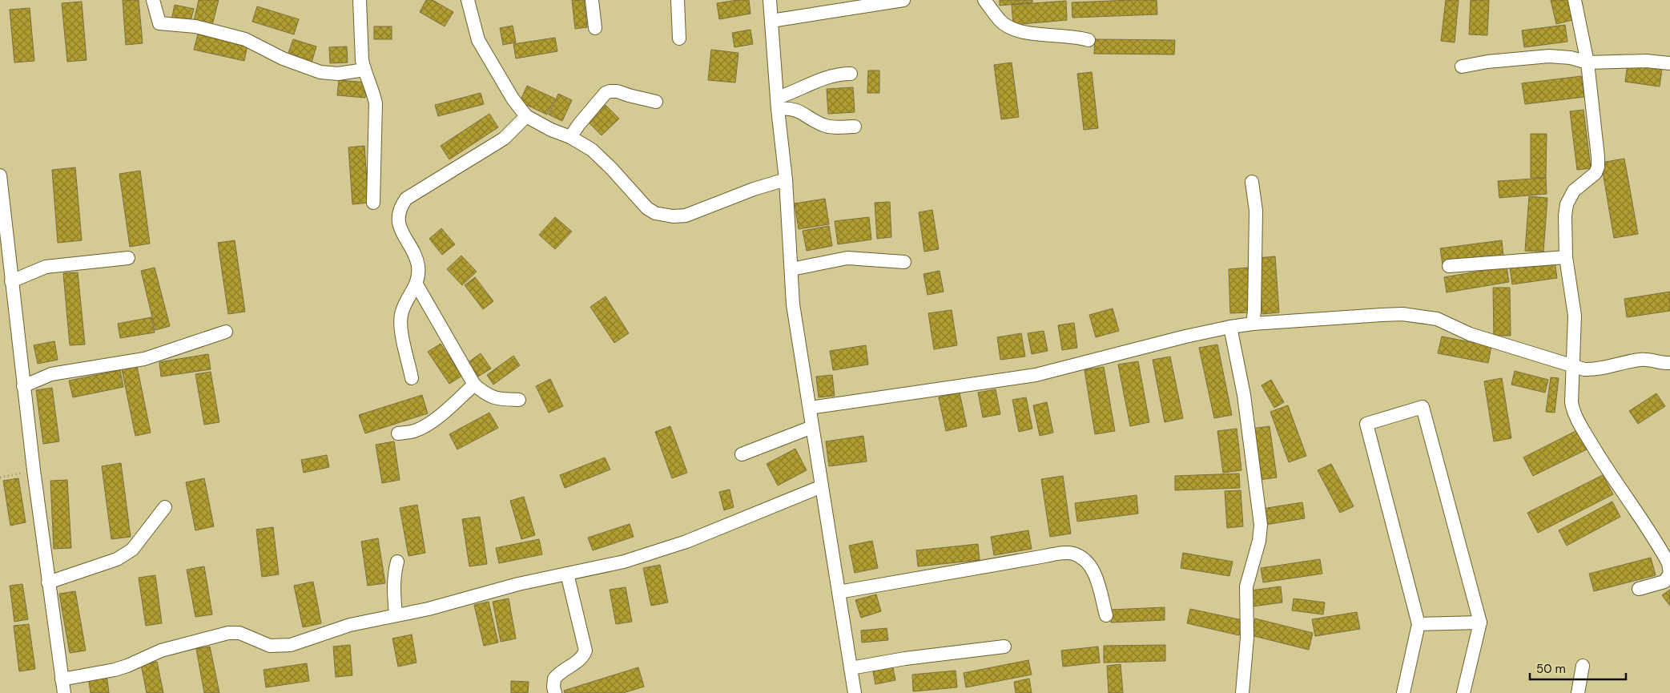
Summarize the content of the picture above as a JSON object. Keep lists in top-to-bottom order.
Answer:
{
  "scale_bar": "50 m"
}
